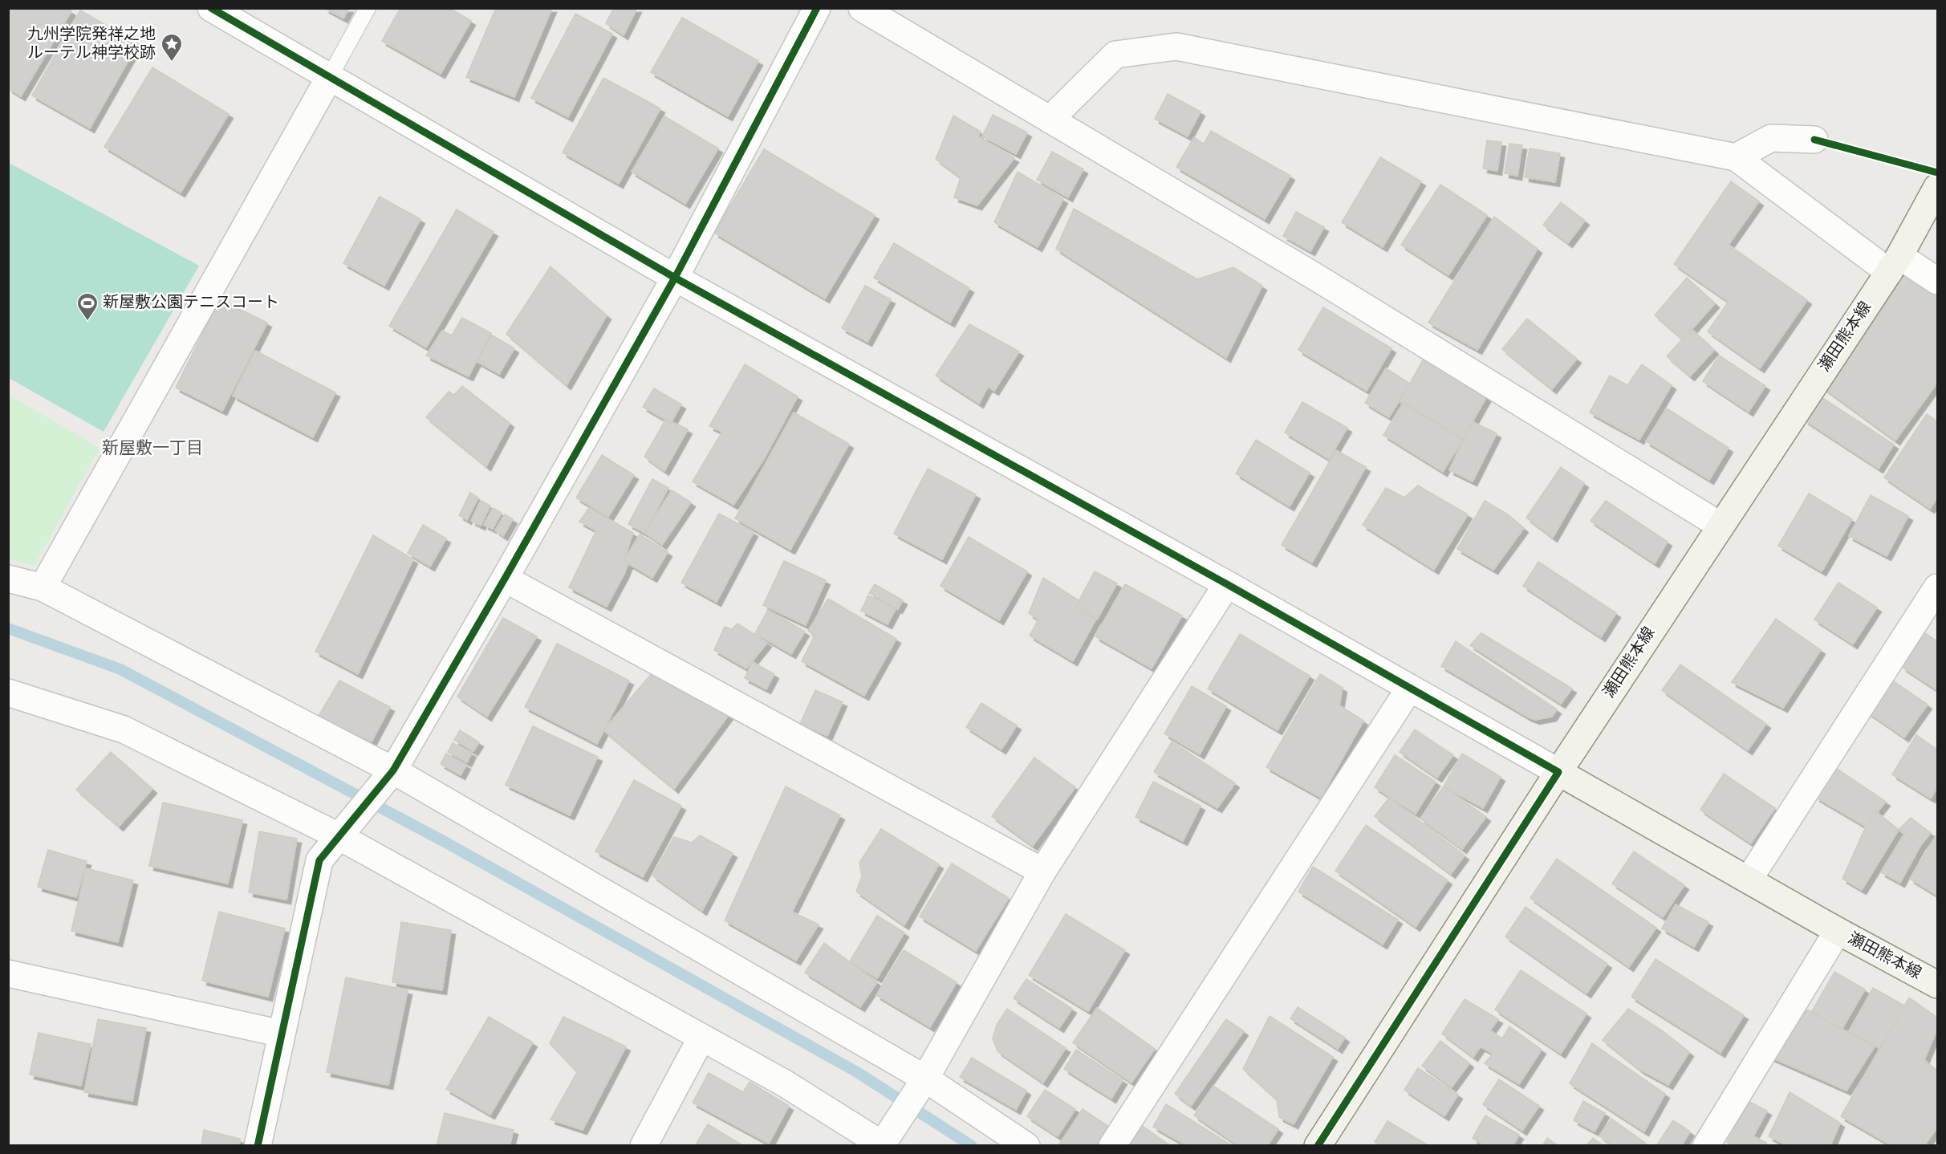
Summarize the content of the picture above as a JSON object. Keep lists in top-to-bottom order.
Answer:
{
  "streets": {
    "main road": ["瀬田熊本線"]
  },
  "districts": ["新屋敷一丁目"],
  "places": {
    "place": ["九州学院発祥之地 ルーテル神学校跡"],
    "sports": ["新屋敷公園テニスコート"]
  }
}
